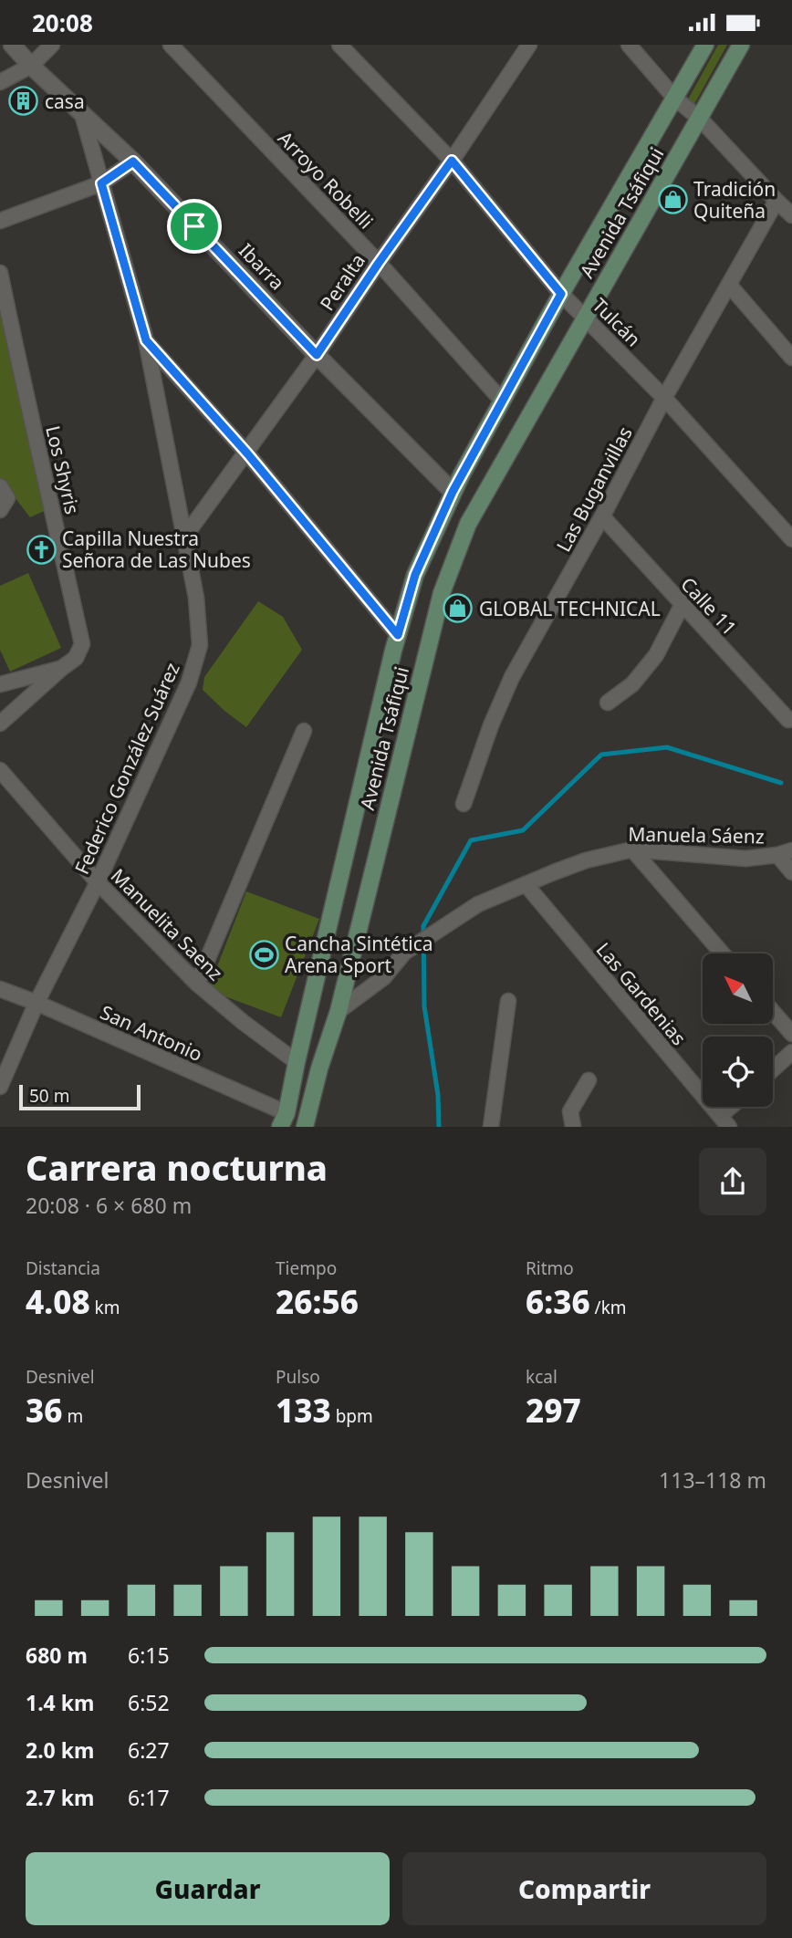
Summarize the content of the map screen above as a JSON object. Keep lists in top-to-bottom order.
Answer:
{
  "streets": {
    "main road": ["Avenida Tsáfiqui"],
    "street": [
      "Arroyo Robelli",
      "Ibarra",
      "Peralta",
      "Tulcán",
      "Los Shyris",
      "Las Buganvillas",
      "Calle 11",
      "Federico González Suárez",
      "Manuela Sáenz",
      "Manuelita Saenz",
      "Las Gardenias",
      "San Antonio"
    ]
  },
  "crossings": [
    ["Arroyo Robelli", "Avenida Tsáfiqui"],
    ["Arroyo Robelli", "Peralta"],
    ["Avenida Tsáfiqui", "Ibarra"],
    ["Avenida Tsáfiqui", "Tulcán"],
    ["Avenida Tsáfiqui", "Manuela Sáenz"],
    ["Avenida Tsáfiqui", "Manuelita Saenz"],
    ["Avenida Tsáfiqui", "San Antonio"],
    ["Ibarra", "Peralta"],
    ["Ibarra", "Federico González Suárez"],
    ["Peralta", "Tulcán"],
    ["Peralta", "Federico González Suárez"],
    ["Tulcán", "Las Buganvillas"],
    ["Las Buganvillas", "Calle 11"],
    ["Federico González Suárez", "Manuelita Saenz"],
    ["Federico González Suárez", "San Antonio"],
    ["Manuela Sáenz", "Las Gardenias"]
  ],
  "places": {
    "building": ["casa"],
    "shop": ["Tradición Quiteña", "GLOBAL TECHNICAL"],
    "church": ["Capilla Nuestra Señora de Las Nubes"],
    "sports": ["Cancha Sintética Arena Sport"]
  },
  "scale_bar": "50 m",
  "north": "top left",
  "page": {
    "status": "20:08",
    "scale": "50 m",
    "heading": ["Carrera nocturna", "20:08 · 6 × 680 m"],
    "stats": [
      ["Distancia", "4.08 km"],
      ["Tiempo", "26:56"],
      ["Ritmo", "6:36 /km"],
      ["Desnivel", "36 m"],
      ["Pulso", "133 bpm"],
      ["kcal", "297"]
    ],
    "chart": ["Desnivel", "113–118 m"],
    "list": [
      {
        "name": "680 m",
        "note": "6:15"
      },
      {
        "name": "1.4 km",
        "note": "6:52"
      },
      {
        "name": "2.0 km",
        "note": "6:27"
      },
      {
        "name": "2.7 km",
        "note": "6:17"
      }
    ],
    "buttons": ["Guardar", "Compartir"]
  }
}
